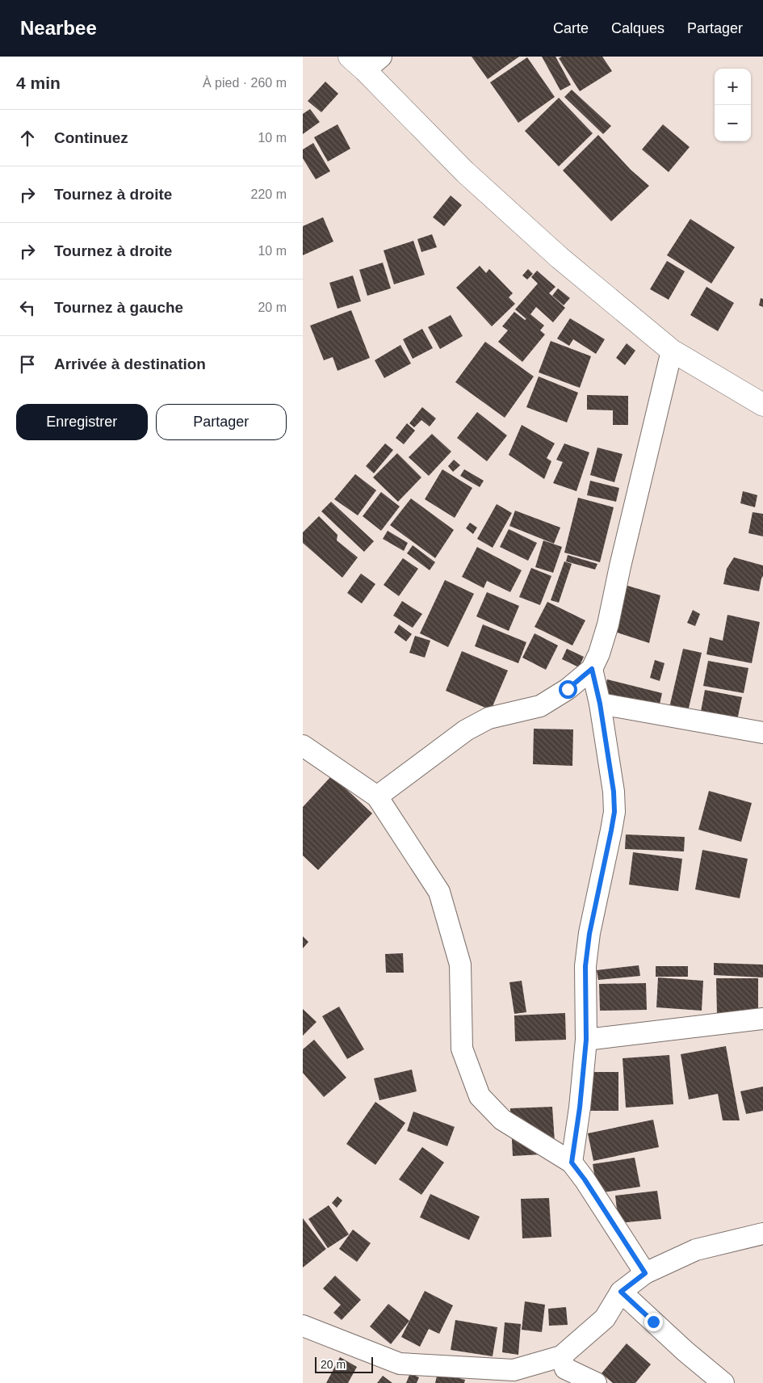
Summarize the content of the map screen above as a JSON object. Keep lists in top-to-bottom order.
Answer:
{
  "scale_bar": "20 m",
  "page": {
    "header": "Nearbee",
    "nav": ["Carte", "Calques", "Partager"],
    "heading": ["4 min", "À pied · 260 m"],
    "map_buttons": ["+", "−"],
    "list": [
      ["Continuez", "10 m"],
      ["Tournez à droite", "220 m"],
      ["Tournez à droite", "10 m"],
      ["Tournez à gauche", "20 m"],
      "Arrivée à destination"
    ],
    "buttons": ["Enregistrer", "Partager"],
    "scale": "20 m"
  }
}
